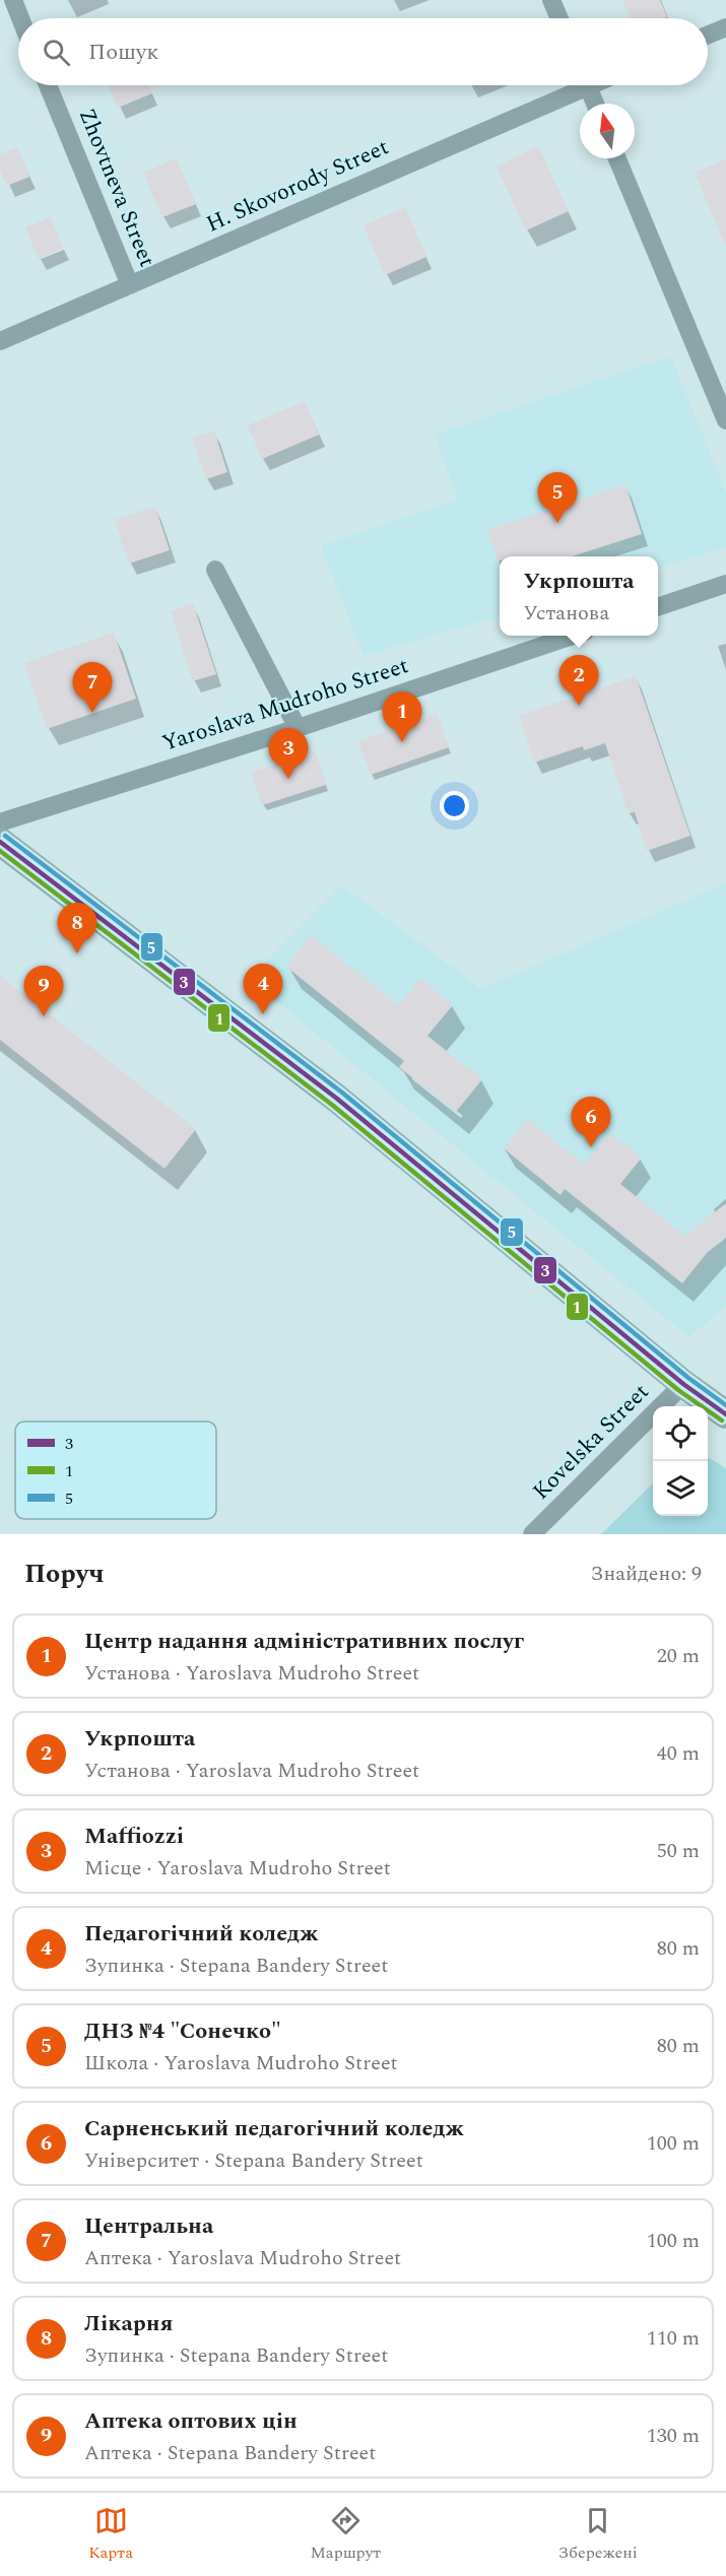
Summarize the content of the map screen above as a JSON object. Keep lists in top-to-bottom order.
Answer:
{
  "streets": {
    "street": [
      "H. Skovorody Street",
      "Zhovtneva Street",
      "Yaroslava Mudroho Street",
      "Kovelska Street"
    ]
  },
  "crossings": [
    ["H. Skovorody Street", "Zhovtneva Street"]
  ],
  "lines": ["transit line 5", "transit line 3", "transit line 1"],
  "legend": ["3", "1", "5"],
  "north": "top",
  "page": {
    "search": "Пошук",
    "pins": [
      "5",
      "2",
      "7",
      "1",
      "3",
      "8",
      "4",
      "9",
      "6"
    ],
    "popup": ["Укрпошта", "Установа"],
    "heading": ["Поруч", "Знайдено: 9"],
    "list": [
      {
        "mark": "1",
        "name": "Центр надання адміністративних послуг",
        "note": "Установа · Yaroslava Mudroho Street",
        "value": "20 m"
      },
      {
        "mark": "2",
        "name": "Укрпошта",
        "note": "Установа · Yaroslava Mudroho Street",
        "value": "40 m"
      },
      {
        "mark": "3",
        "name": "Maffiozzi",
        "note": "Місце · Yaroslava Mudroho Street",
        "value": "50 m"
      },
      {
        "mark": "4",
        "name": "Педагогічний коледж",
        "note": "Зупинка · Stepana Bandery Street",
        "value": "80 m"
      },
      {
        "mark": "5",
        "name": "ДНЗ №4 \"Сонечко\"",
        "note": "Школа · Yaroslava Mudroho Street",
        "value": "80 m"
      },
      {
        "mark": "6",
        "name": "Сарненський педагогічний коледж",
        "note": "Університет · Stepana Bandery Street",
        "value": "100 m"
      },
      {
        "mark": "7",
        "name": "Центральна",
        "note": "Аптека · Yaroslava Mudroho Street",
        "value": "100 m"
      },
      {
        "mark": "8",
        "name": "Лікарня",
        "note": "Зупинка · Stepana Bandery Street",
        "value": "110 m"
      },
      {
        "mark": "9",
        "name": "Аптека оптових цін",
        "note": "Аптека · Stepana Bandery Street",
        "value": "130 m"
      }
    ],
    "nav": ["Карта", "Маршрут", "Збережені"]
  }
}
